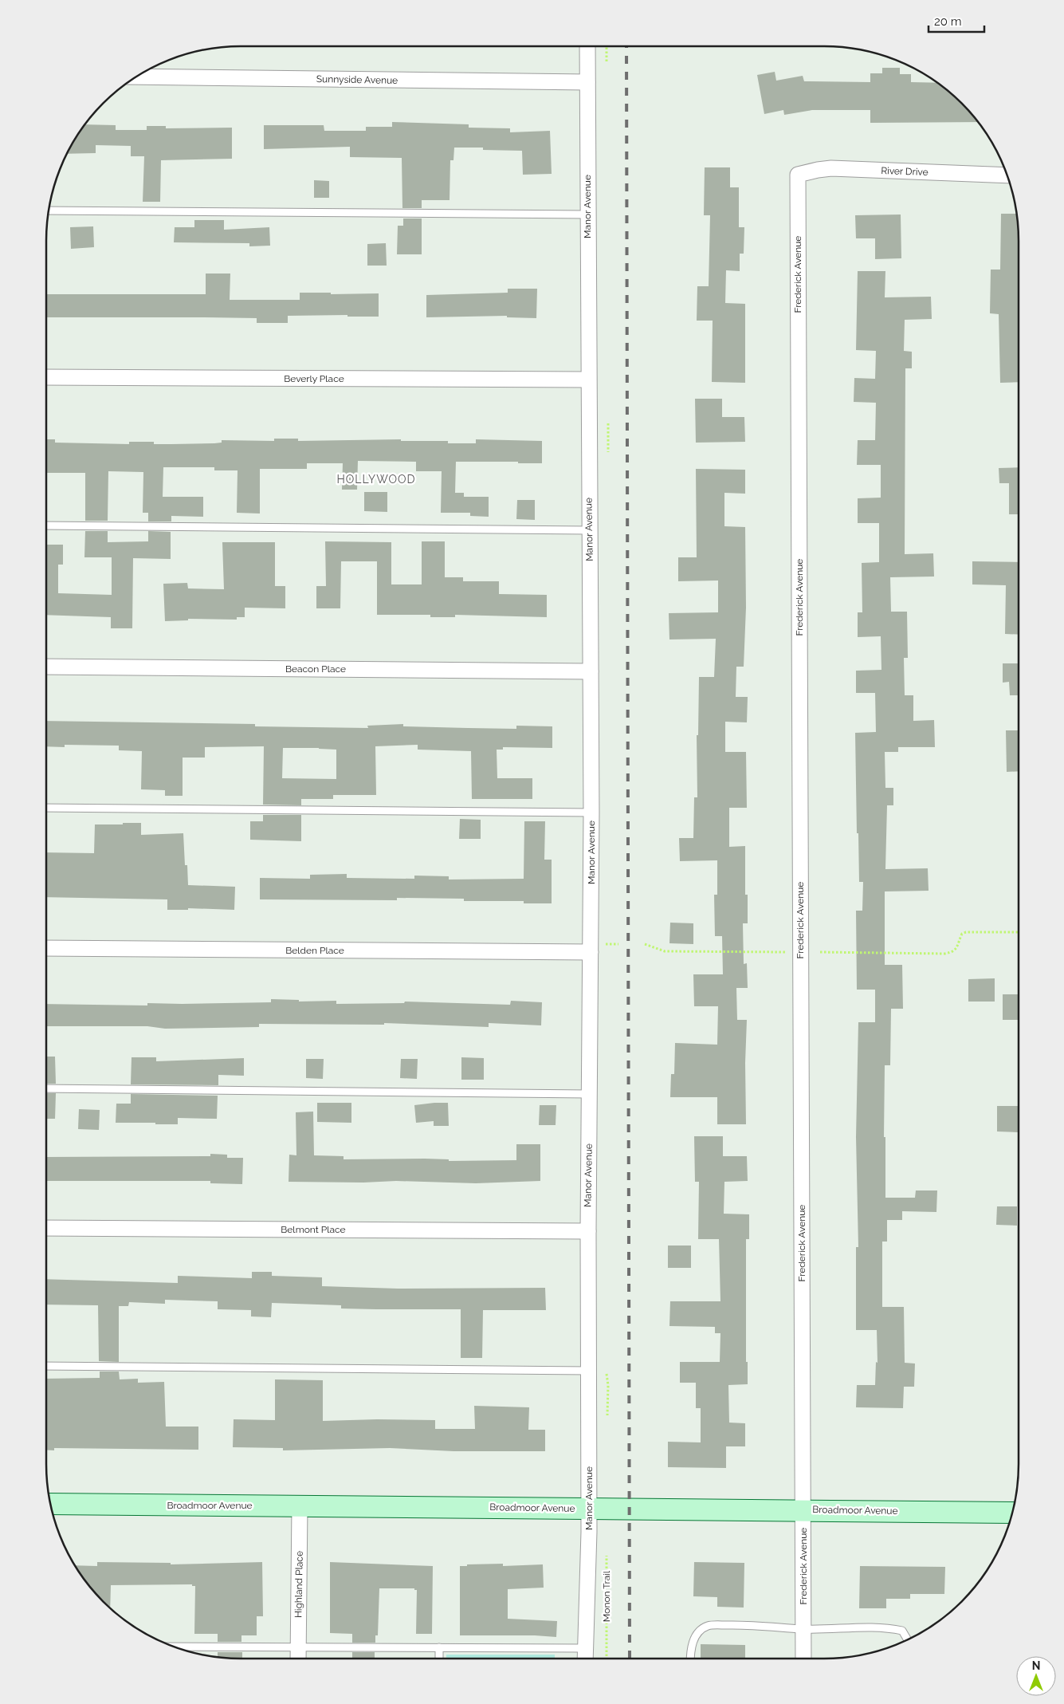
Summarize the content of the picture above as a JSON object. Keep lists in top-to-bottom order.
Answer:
{
  "streets": {
    "street": [
      "Sunnyside Avenue",
      "River Drive",
      "Manor Avenue",
      "Frederick Avenue",
      "Beverly Place",
      "Beacon Place",
      "Belden Place",
      "Belmont Place",
      "Broadmoor Avenue",
      "Highland Place"
    ],
    "path": ["Monon Trail"]
  },
  "crossings": [
    ["Sunnyside Avenue", "Manor Avenue"],
    ["River Drive", "Frederick Avenue"],
    ["Manor Avenue", "Beverly Place"],
    ["Manor Avenue", "Beacon Place"],
    ["Manor Avenue", "Belden Place"],
    ["Manor Avenue", "Belmont Place"],
    ["Manor Avenue", "Broadmoor Avenue"],
    ["Frederick Avenue", "Broadmoor Avenue"],
    ["Broadmoor Avenue", "Highland Place"]
  ],
  "districts": ["HOLLYWOOD"],
  "scale_bar": "20 m",
  "north": "top"
}
